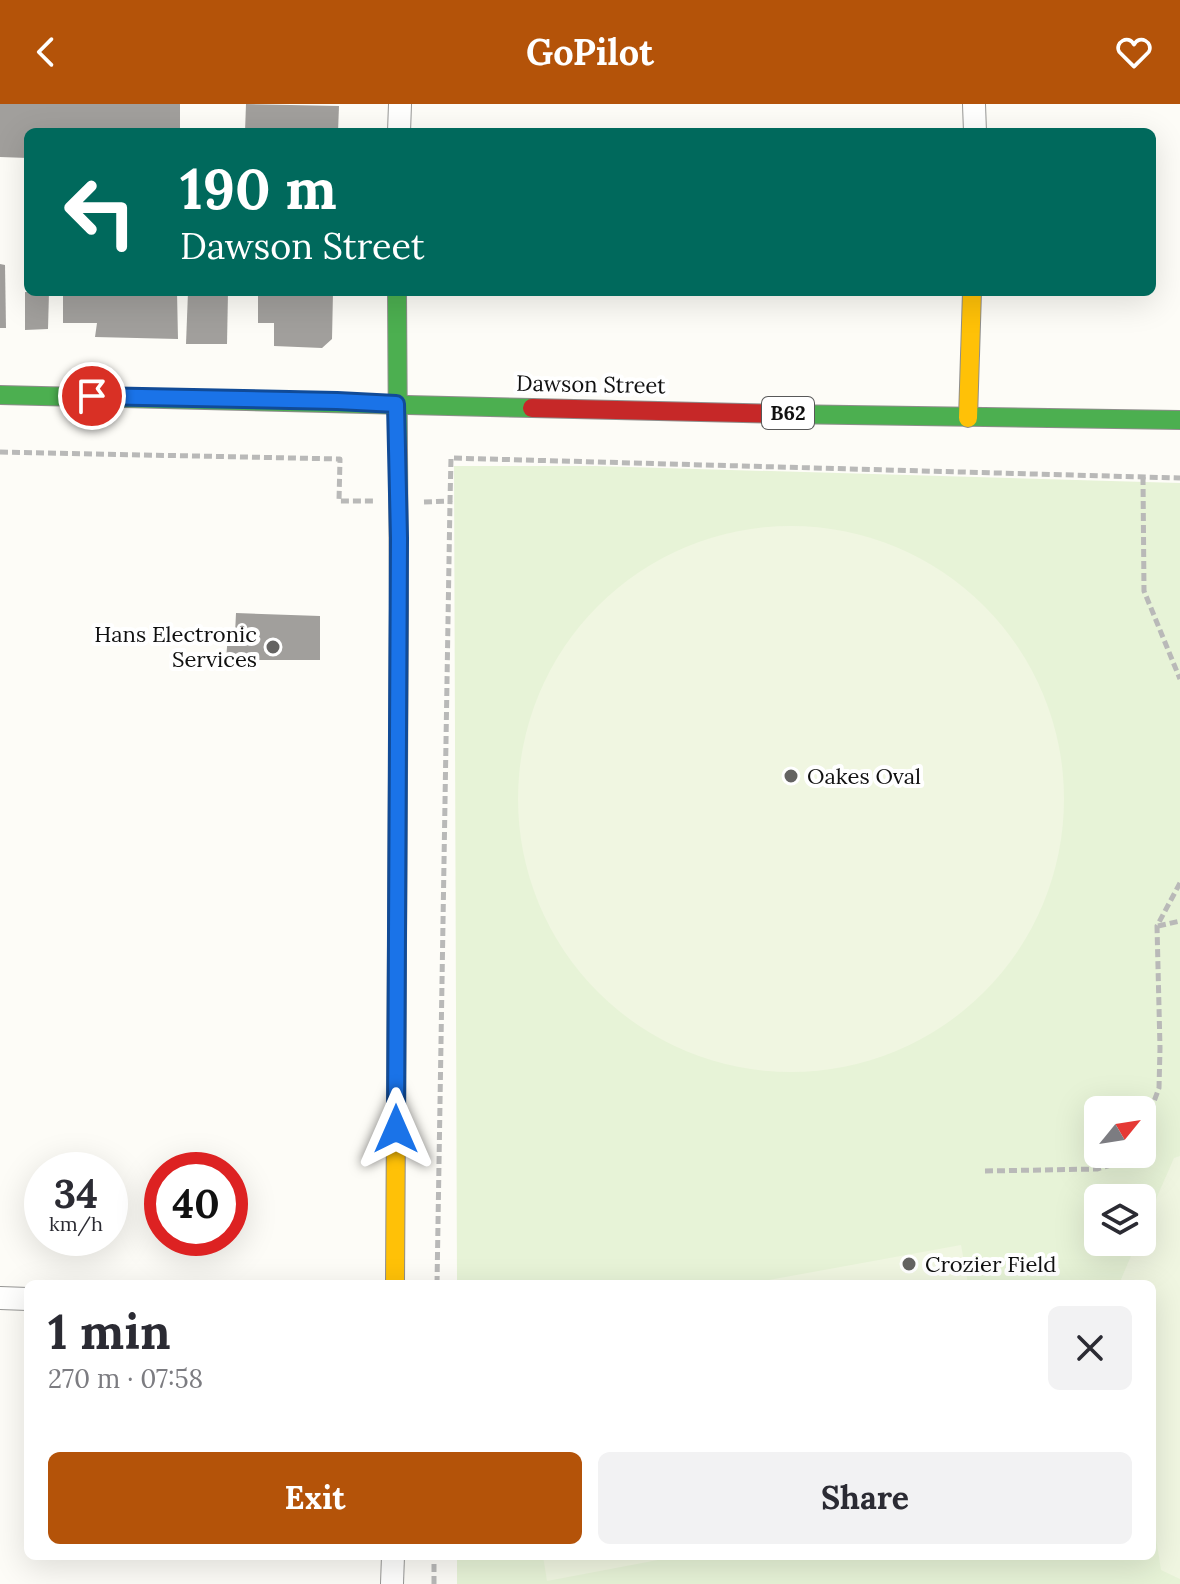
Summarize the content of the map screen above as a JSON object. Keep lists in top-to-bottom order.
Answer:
{
  "streets": {
    "main road": ["Dawson Street", "B62"]
  },
  "places": ["Hans Electronic Services", "Oakes Oval", "Crozier Field"],
  "north": "top right",
  "page": {
    "header": "GoPilot",
    "turn": ["190 m", "Dawson Street"],
    "speed": "34 km/h",
    "limit": "40",
    "heading": ["1 min", "270 m · 07:58"],
    "buttons": ["Exit", "Share"]
  }
}
